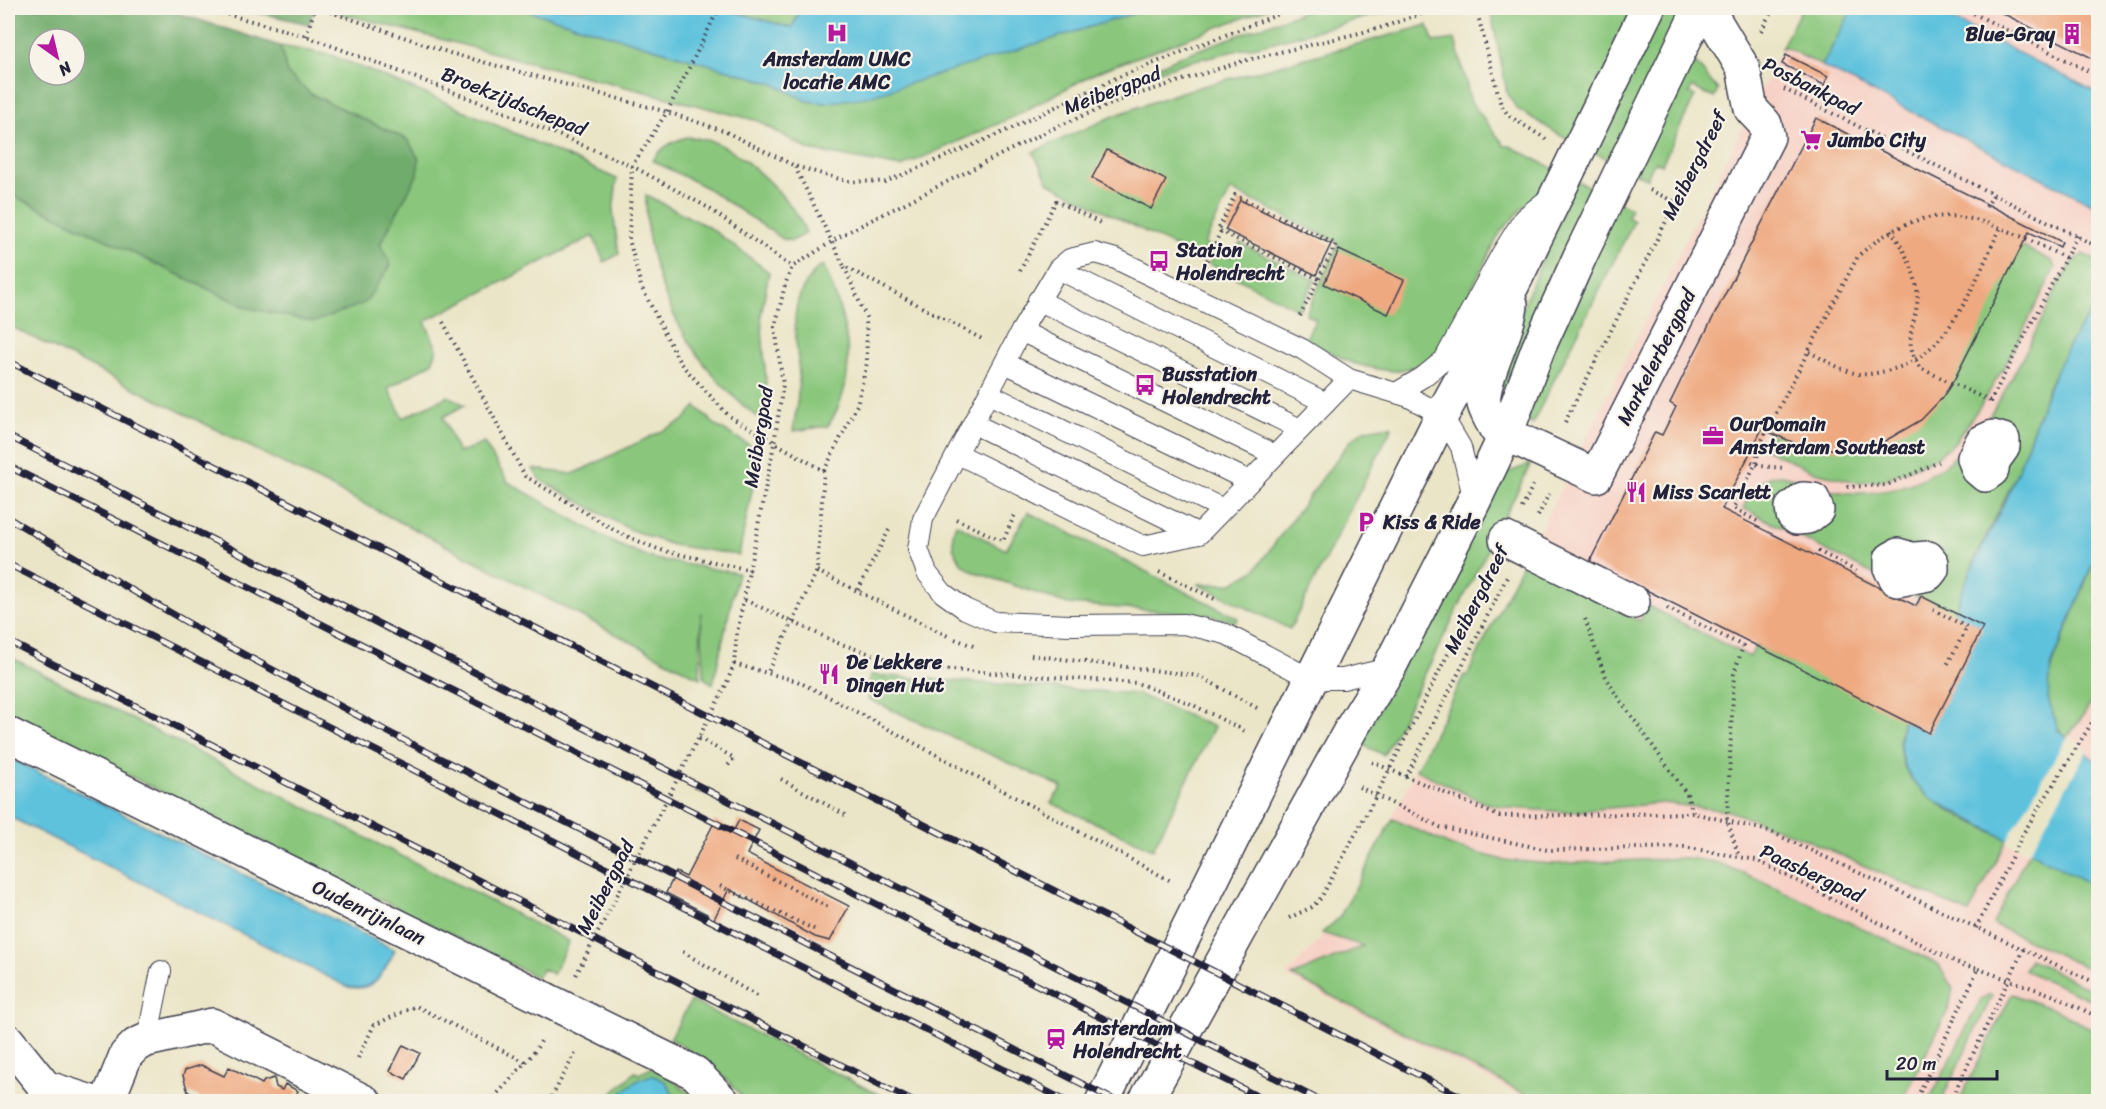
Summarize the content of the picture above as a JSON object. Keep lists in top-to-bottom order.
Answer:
{
  "streets": {
    "main road": ["Markelerbergpad", "Oudenrijnlaan"],
    "path": [
      "Posbankpad",
      "Meibergpad",
      "Broekzijdschepad",
      "Meibergdreef",
      "Paasbergpad"
    ]
  },
  "crossings": [
    ["Posbankpad", "Meibergdreef"],
    ["Posbankpad", "Markelerbergpad"],
    ["Meibergpad", "Broekzijdschepad"],
    ["Meibergdreef", "Markelerbergpad"],
    ["Meibergdreef", "Paasbergpad"]
  ],
  "places": {
    "hospital": ["Amsterdam UMC locatie AMC"],
    "building": ["Blue-Gray"],
    "supermarket": ["Jumbo City"],
    "bus stop": ["Station Holendrecht", "Busstation Holendrecht"],
    "office": ["OurDomain Amsterdam Southeast"],
    "restaurant": ["Miss Scarlett", "De Lekkere Dingen Hut"],
    "parking": ["Kiss & Ride"],
    "station": ["Amsterdam Holendrecht"]
  },
  "scale_bar": "20 m",
  "north": "bottom right"
}
